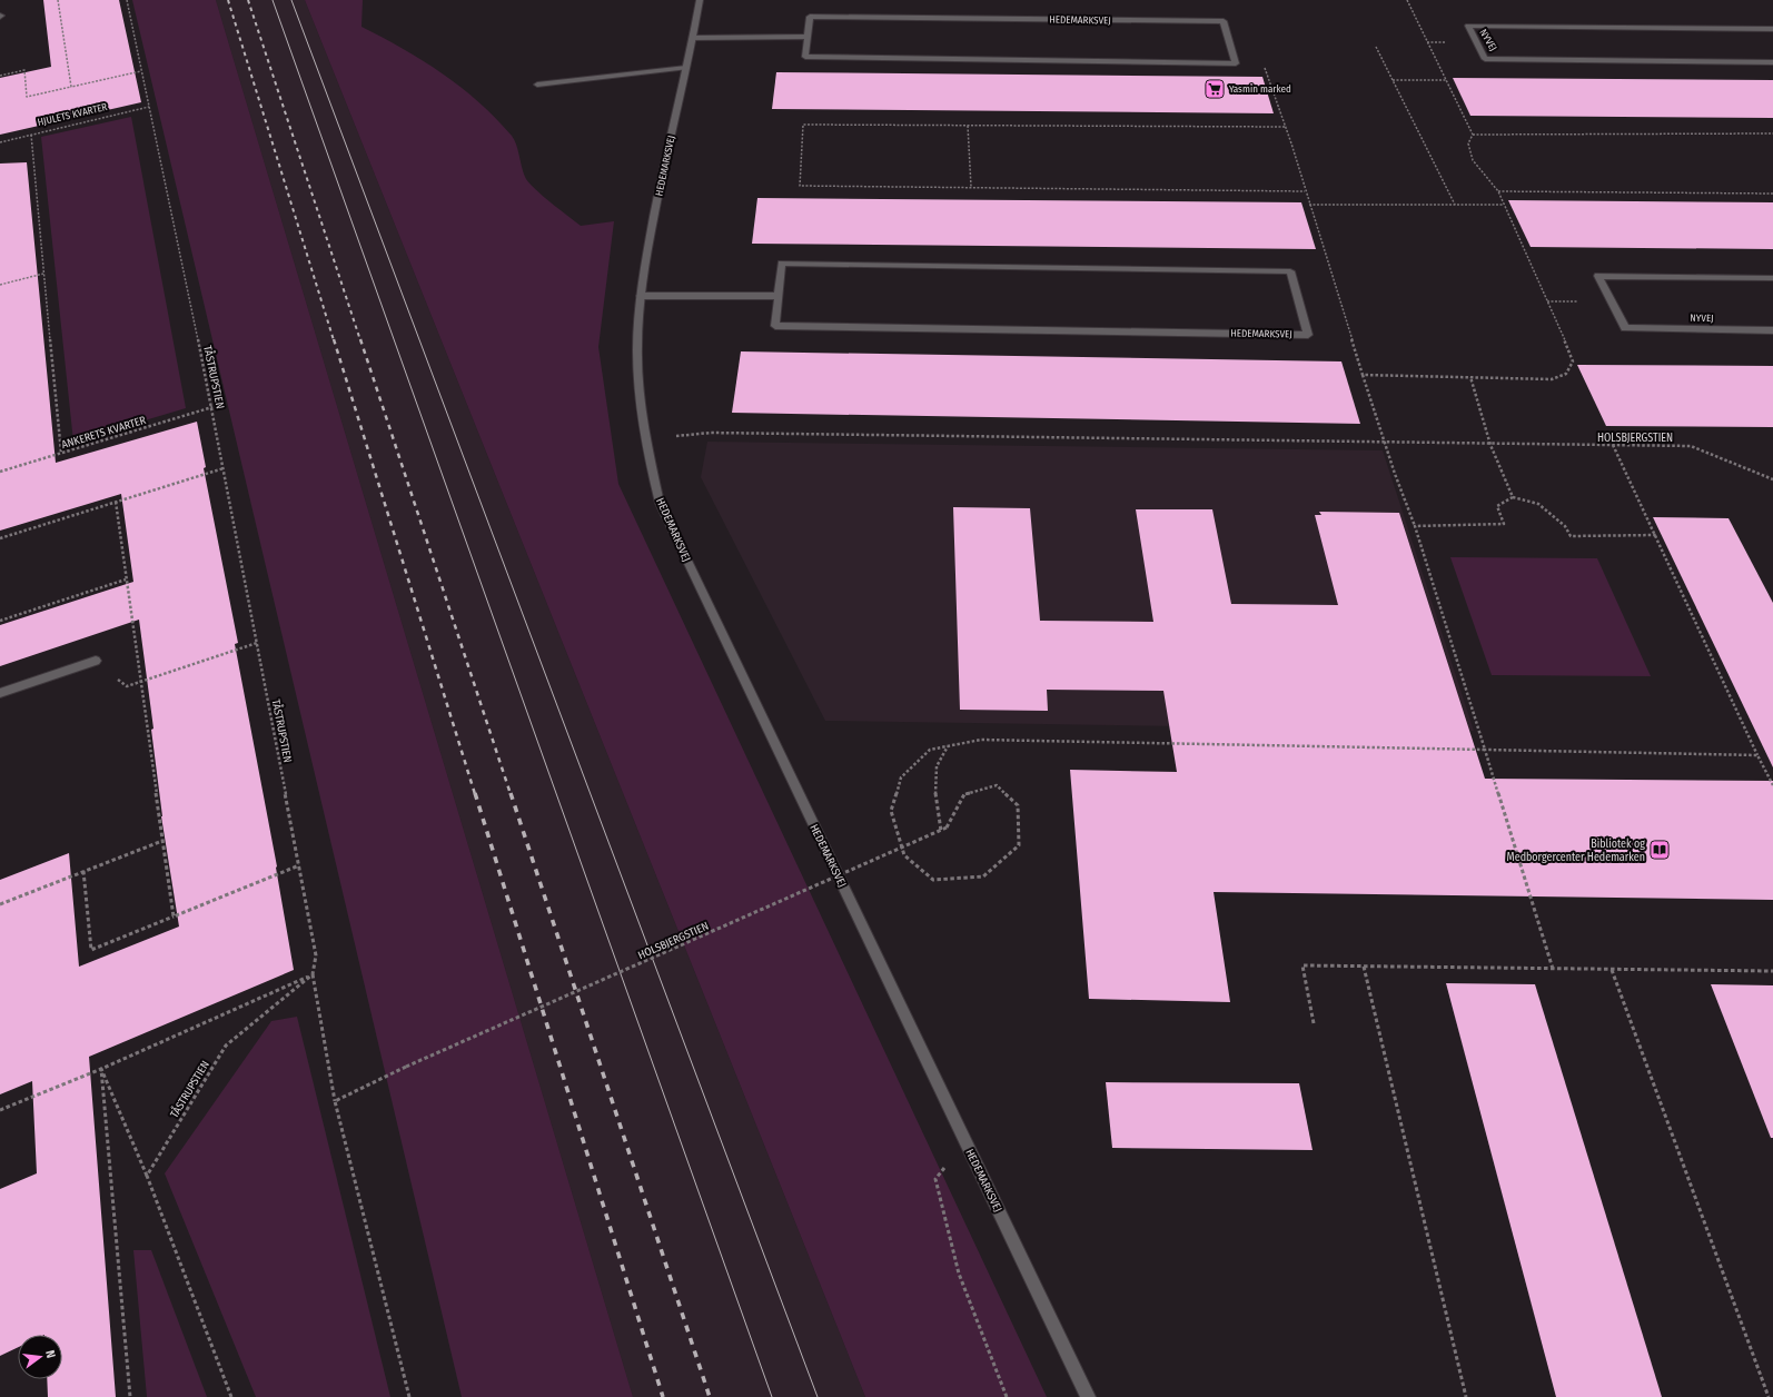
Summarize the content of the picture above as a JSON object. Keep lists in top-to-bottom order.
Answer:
{
  "streets": {
    "street": ["HEDEMARKSVEJ", "NYVEJ"],
    "path": [
      "HJULETS KVARTER",
      "TÅSTRUPSTIEN",
      "ANKERETS KVARTER",
      "HOLSBJERGSTIEN"
    ]
  },
  "crossings": [
    ["HEDEMARKSVEJ", "HOLSBJERGSTIEN"],
    ["HJULETS KVARTER", "TÅSTRUPSTIEN"],
    ["TÅSTRUPSTIEN", "ANKERETS KVARTER"]
  ],
  "places": {
    "supermarket": ["Yasmin marked"],
    "library": ["Bibliotek og Medborgercenter Hedemarken"]
  },
  "north": "right"
}
